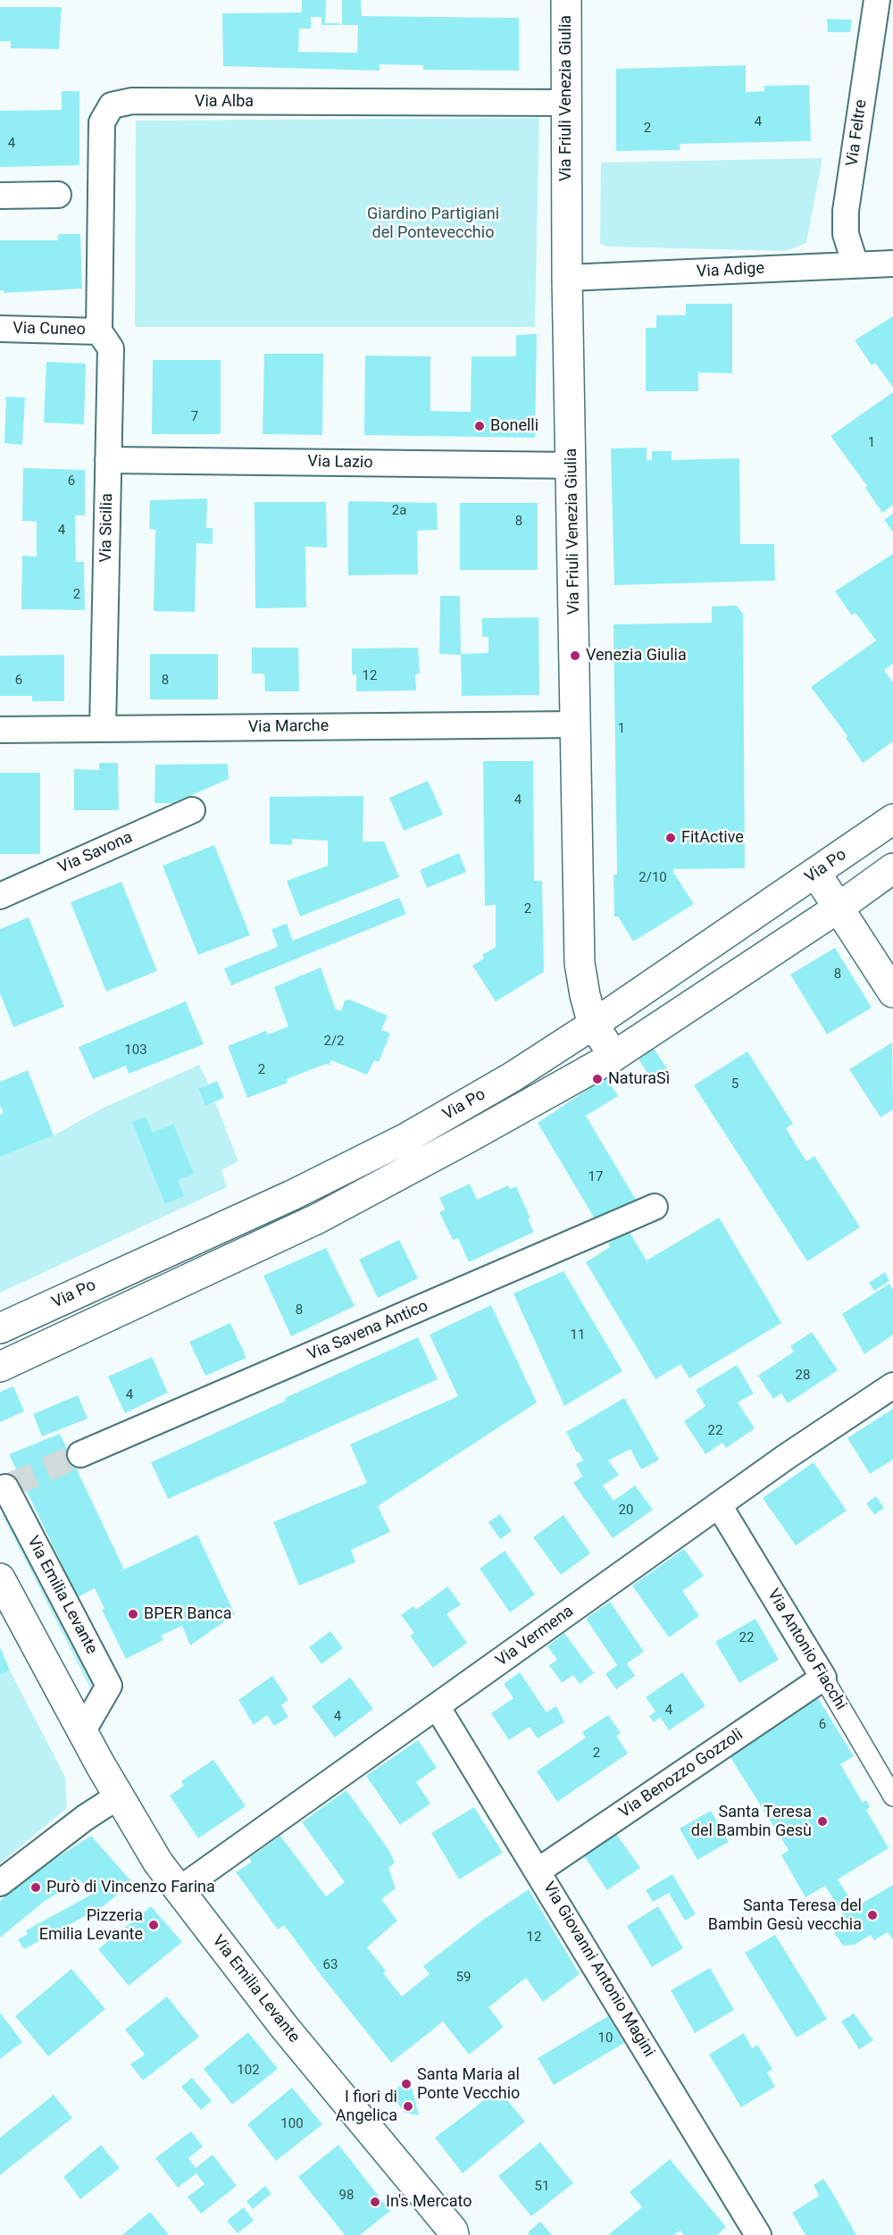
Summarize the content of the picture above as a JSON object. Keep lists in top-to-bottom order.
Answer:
{
  "streets": {
    "main road": ["Via Friuli Venezia Giulia", "Via Po", "Via Emilia Levante"],
    "street": [
      "Via Alba",
      "Via Feltre",
      "Via Adige",
      "Via Cuneo",
      "Via Lazio",
      "Via Sicilia",
      "Via Marche",
      "Via Savona",
      "Via Savena Antico",
      "Via Vermena",
      "Via Antonio Fiacchi",
      "Via Benozzo Gozzoli",
      "Via Giovanni Antonio Magini"
    ]
  },
  "crossings": [
    ["Via Friuli Venezia Giulia", "Via Alba"],
    ["Via Friuli Venezia Giulia", "Via Adige"],
    ["Via Friuli Venezia Giulia", "Via Lazio"],
    ["Via Friuli Venezia Giulia", "Via Marche"],
    ["Via Friuli Venezia Giulia", "Via Po"],
    ["Via Alba", "Via Cuneo"],
    ["Via Alba", "Via Sicilia"],
    ["Via Feltre", "Via Adige"],
    ["Via Cuneo", "Via Sicilia"],
    ["Via Lazio", "Via Sicilia"],
    ["Via Sicilia", "Via Marche"],
    ["Via Emilia Levante", "Via Vermena"],
    ["Via Vermena", "Via Antonio Fiacchi"],
    ["Via Vermena", "Via Giovanni Antonio Magini"],
    ["Via Antonio Fiacchi", "Via Benozzo Gozzoli"],
    ["Via Benozzo Gozzoli", "Via Giovanni Antonio Magini"]
  ],
  "parks": ["Giardino Partigiani del Pontevecchio"],
  "places": [
    "Bonelli",
    "Venezia Giulia",
    "FitActive",
    "NaturaSì",
    "BPER Banca",
    "Santa Teresa del Bambin Gesù",
    "Purò di Vincenzo Farina",
    "Santa Teresa del Bambin Gesù vecchia",
    "Pizzeria Emilia Levante",
    "Santa Maria al Ponte Vecchio",
    "I fiori di Angelica",
    "In's Mercato"
  ],
  "house_numbers": [
    "4",
    "2",
    "4",
    "7",
    "1",
    "6",
    "2a",
    "8",
    "4",
    "2",
    "12",
    "6",
    "8",
    "1",
    "4",
    "2/10",
    "2",
    "8",
    "2/2",
    "103",
    "2",
    "5",
    "17",
    "8",
    "11",
    "28",
    "4",
    "22",
    "20",
    "22",
    "4",
    "4",
    "6",
    "2",
    "12",
    "63",
    "59",
    "10",
    "102",
    "100",
    "51",
    "98"
  ]
}
